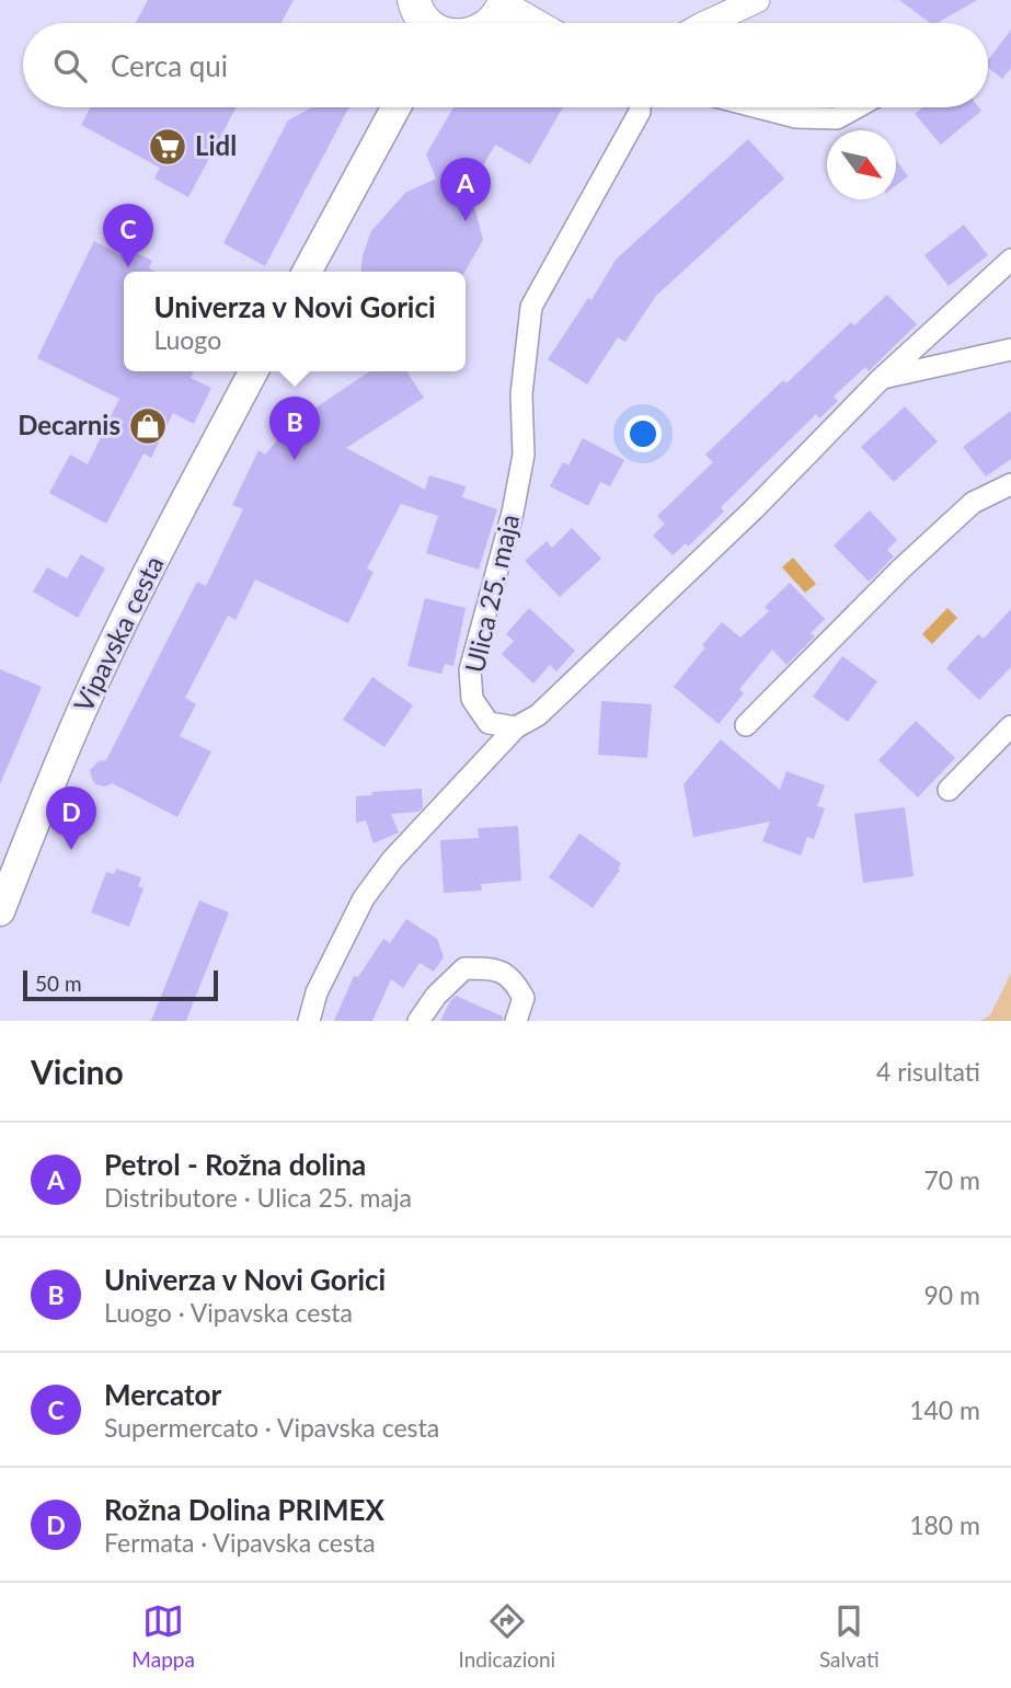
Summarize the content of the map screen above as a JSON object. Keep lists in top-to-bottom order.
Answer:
{
  "streets": {
    "main road": ["Vipavska cesta"],
    "street": ["Ulica 25. maja"]
  },
  "places": {
    "supermarket": ["Lidl"],
    "shop": ["Decarnis"]
  },
  "scale_bar": "50 m",
  "north": "bottom right",
  "page": {
    "search": "Cerca qui",
    "pins": [
      "A",
      "C",
      "B",
      "D"
    ],
    "popup": ["Univerza v Novi Gorici", "Luogo"],
    "scale": "50 m",
    "heading": ["Vicino", "4 risultati"],
    "list": [
      {
        "mark": "A",
        "name": "Petrol - Rožna dolina",
        "note": "Distributore · Ulica 25. maja",
        "value": "70 m"
      },
      {
        "mark": "B",
        "name": "Univerza v Novi Gorici",
        "note": "Luogo · Vipavska cesta",
        "value": "90 m"
      },
      {
        "mark": "C",
        "name": "Mercator",
        "note": "Supermercato · Vipavska cesta",
        "value": "140 m"
      },
      {
        "mark": "D",
        "name": "Rožna Dolina PRIMEX",
        "note": "Fermata · Vipavska cesta",
        "value": "180 m"
      }
    ],
    "nav": ["Mappa", "Indicazioni", "Salvati"]
  }
}
